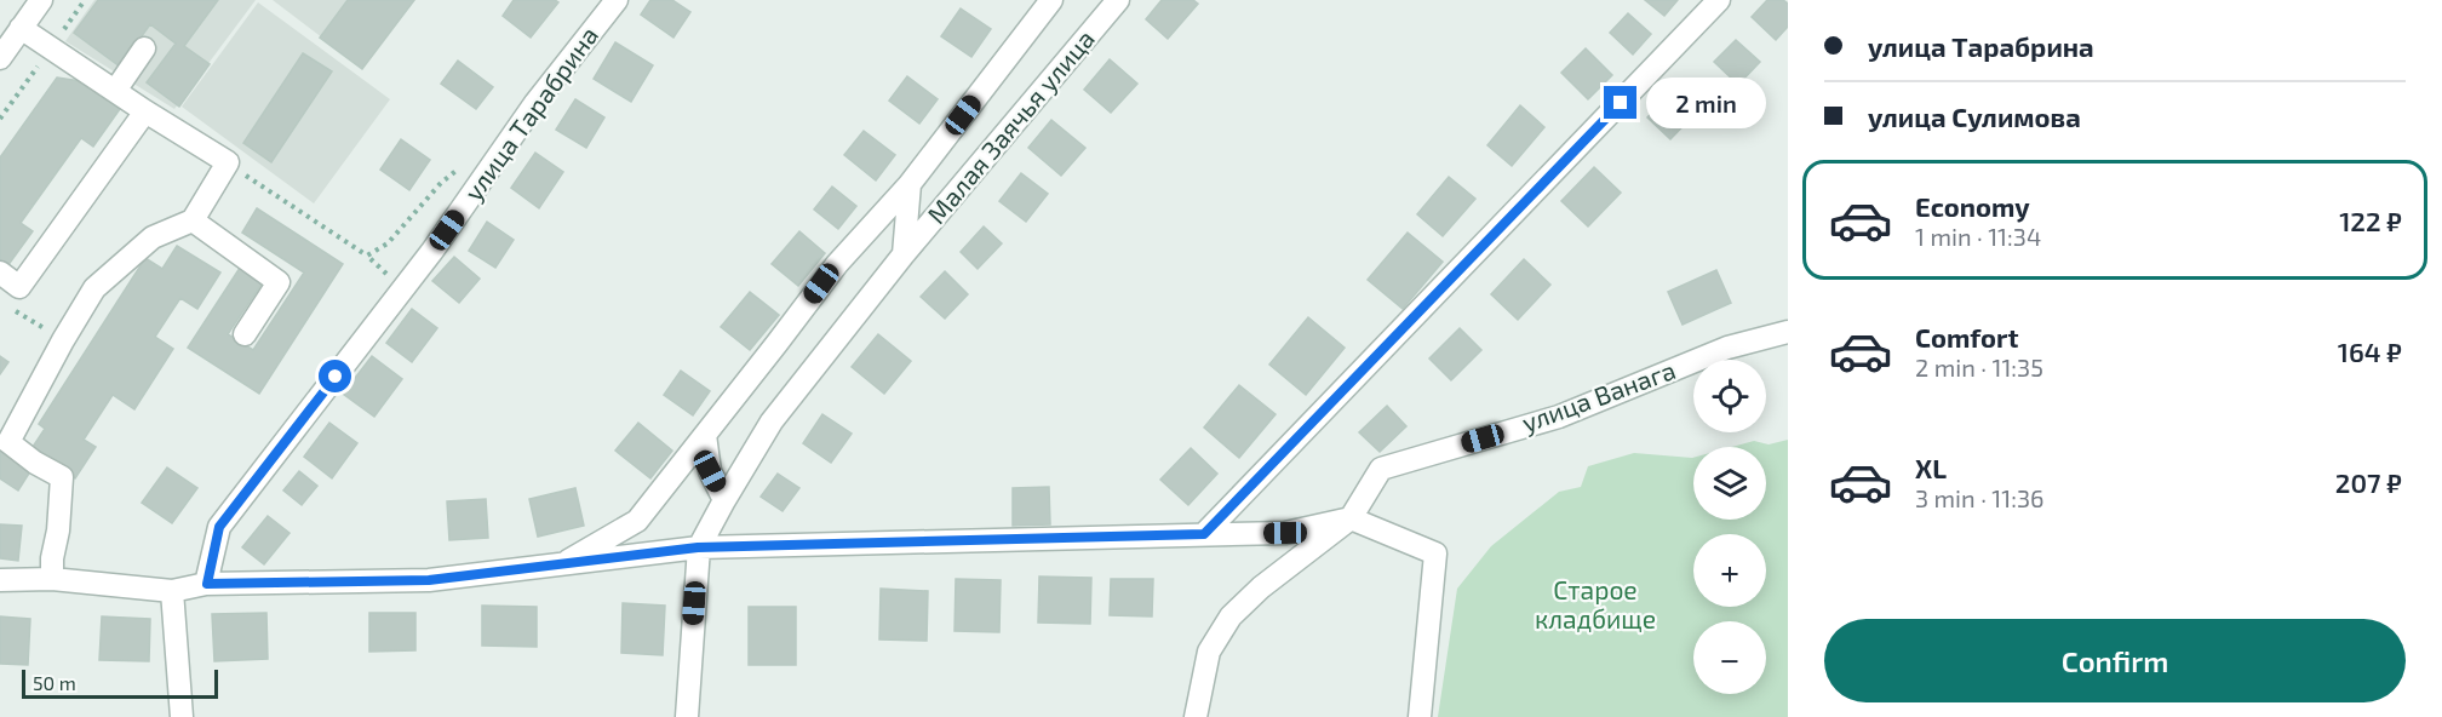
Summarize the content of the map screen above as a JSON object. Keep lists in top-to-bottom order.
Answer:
{
  "streets": {
    "street": ["улица Тарабрина", "Малая Заячья улица", "улица Ванага"]
  },
  "parks": ["Старое кладбище"],
  "scale_bar": "50 m",
  "page": {
    "banner": ["улица Тарабрина", "улица Сулимова"],
    "bubble": "2 min",
    "list": [
      {
        "name": "Economy",
        "note": "1 min · 11:34",
        "value": "122 ₽"
      },
      {
        "name": "Comfort",
        "note": "2 min · 11:35",
        "value": "164 ₽"
      },
      {
        "name": "XL",
        "note": "3 min · 11:36",
        "value": "207 ₽"
      }
    ],
    "map_buttons": ["+", "−"],
    "buttons": "Confirm",
    "scale": "50 m"
  }
}
